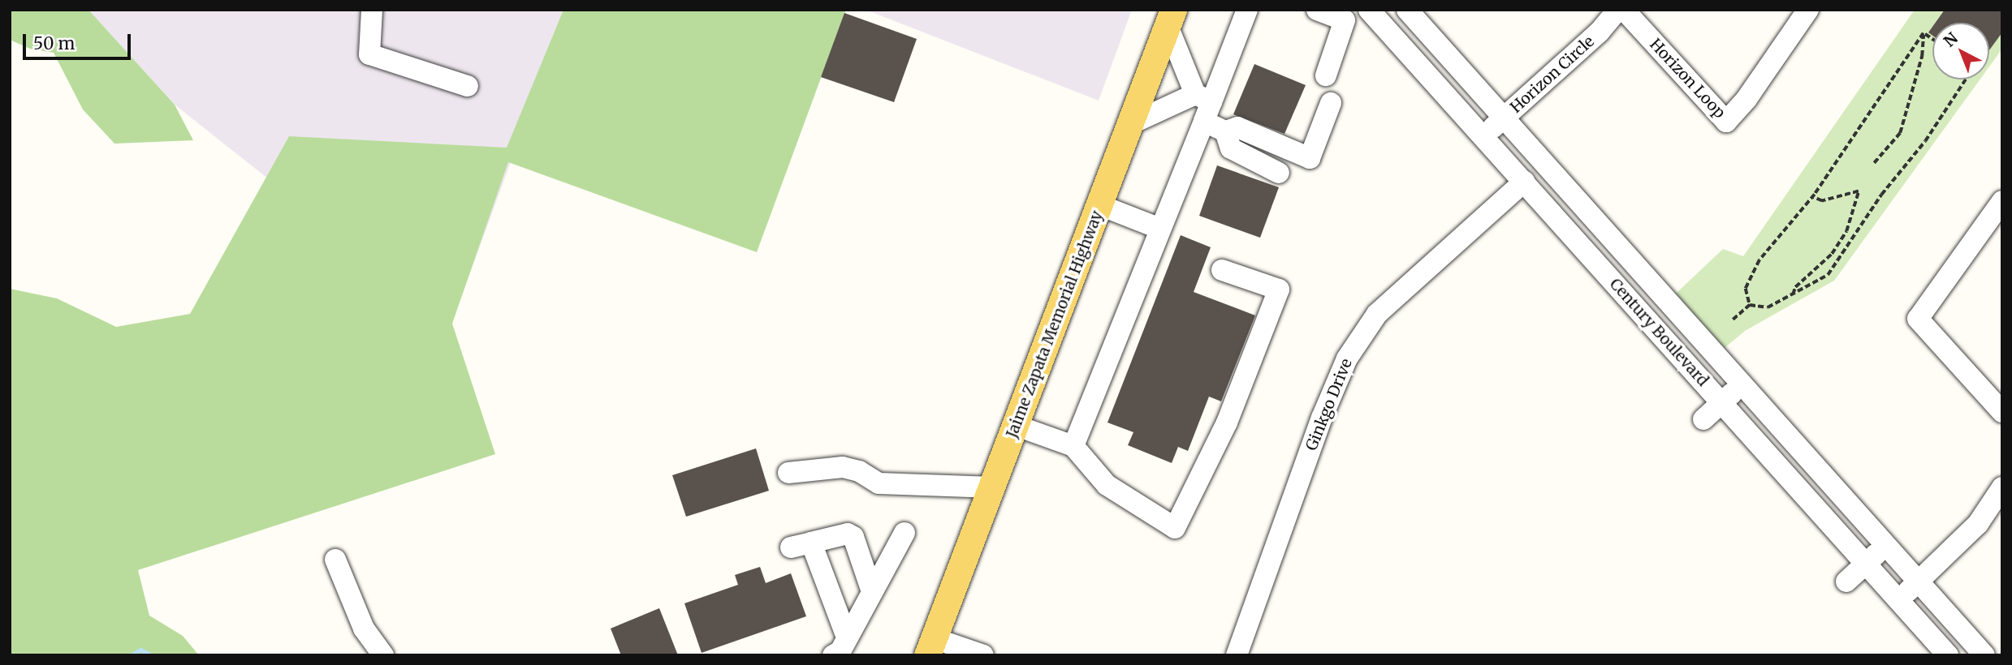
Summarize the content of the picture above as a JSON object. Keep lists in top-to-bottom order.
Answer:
{
  "streets": {
    "main road": ["Jaime Zapata Memorial Highway"],
    "street": [
      "Horizon Circle",
      "Horizon Loop",
      "Century Boulevard",
      "Ginkgo Drive"
    ]
  },
  "crossings": [
    ["Horizon Circle", "Century Boulevard"],
    ["Century Boulevard", "Ginkgo Drive"]
  ],
  "scale_bar": "50 m",
  "north": "top left"
}
